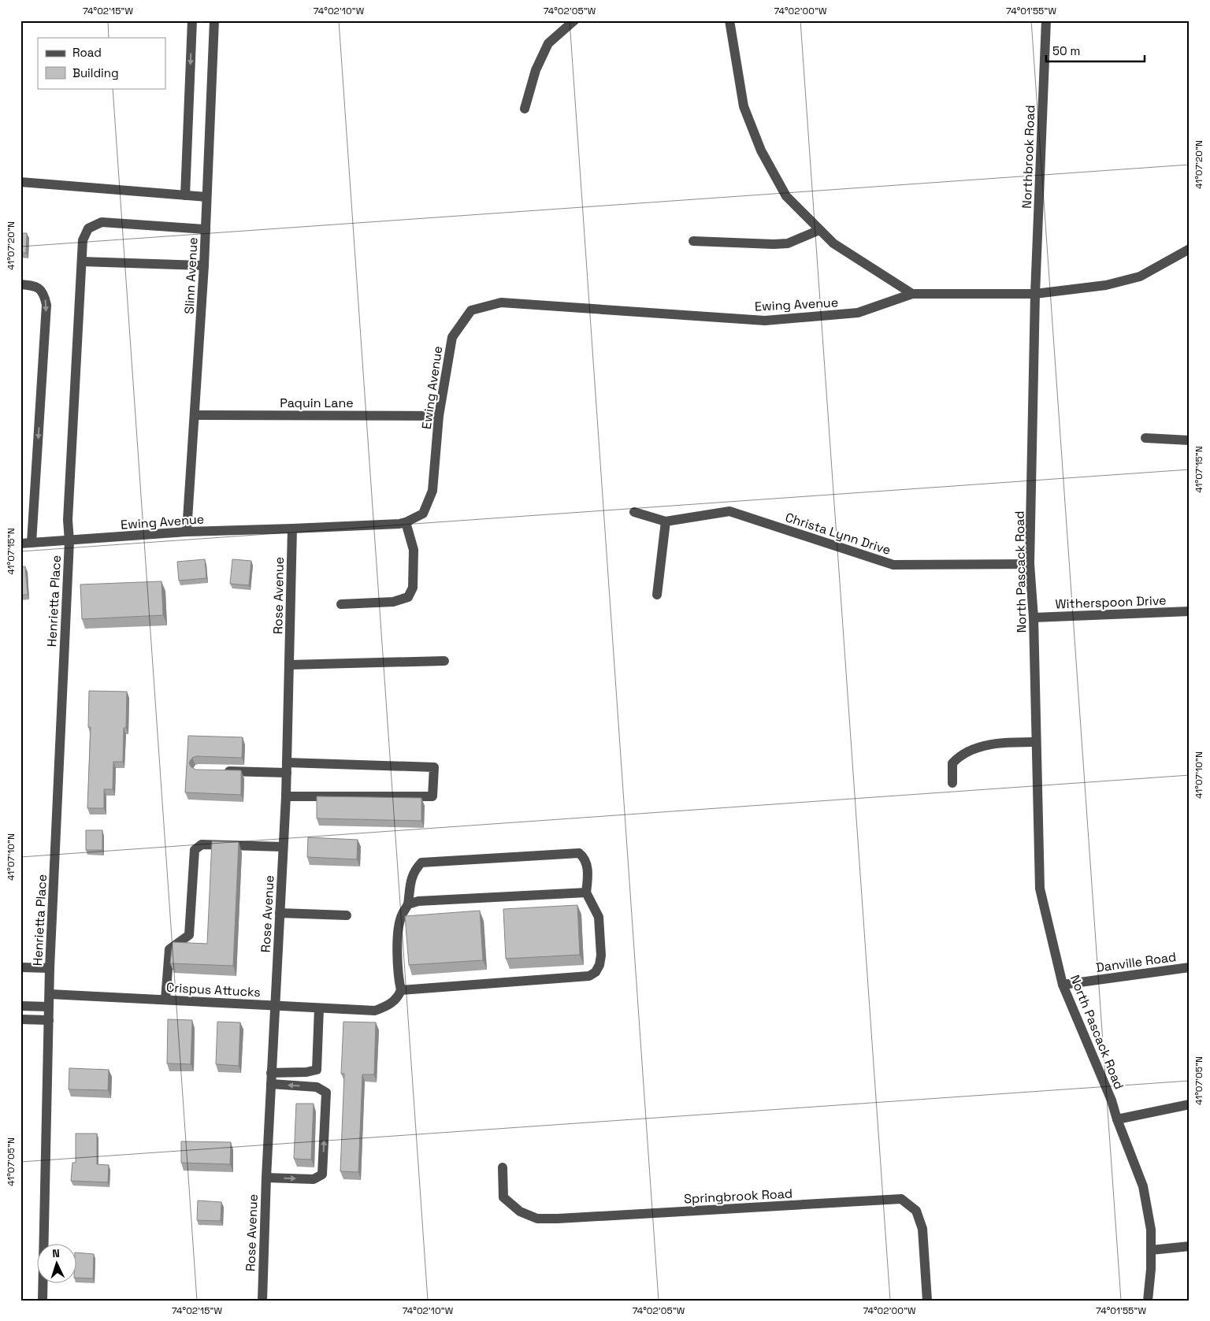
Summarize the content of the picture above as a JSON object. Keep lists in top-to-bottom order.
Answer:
{
  "streets": {
    "street": [
      "Northbrook Road",
      "Slinn Avenue",
      "Ewing Avenue",
      "Paquin Lane",
      "Christa Lynn Drive",
      "North Pascack Road",
      "Rose Avenue",
      "Henrietta Place",
      "Witherspoon Drive",
      "Danville Road",
      "Crispus Attucks",
      "Springbrook Road"
    ]
  },
  "crossings": [
    ["Northbrook Road", "North Pascack Road"],
    ["Slinn Avenue", "Ewing Avenue"],
    ["Slinn Avenue", "Paquin Lane"],
    ["Slinn Avenue", "Henrietta Place"],
    ["Ewing Avenue", "Paquin Lane"],
    ["Ewing Avenue", "Rose Avenue"],
    ["Ewing Avenue", "Henrietta Place"],
    ["Christa Lynn Drive", "North Pascack Road"],
    ["North Pascack Road", "Witherspoon Drive"],
    ["North Pascack Road", "Danville Road"],
    ["Rose Avenue", "Crispus Attucks"],
    ["Henrietta Place", "Crispus Attucks"]
  ],
  "legend": ["Road", "Building"],
  "scale_bar": "50 m",
  "north": "top",
  "coordinates": [
    "74°02'15\"W",
    "74°02'10\"W",
    "74°02'05\"W",
    "74°02'00\"W",
    "74°01'55\"W",
    "41°07'20\"N",
    "41°07'15\"N",
    "41°07'10\"N",
    "41°07'05\"N"
  ]
}
